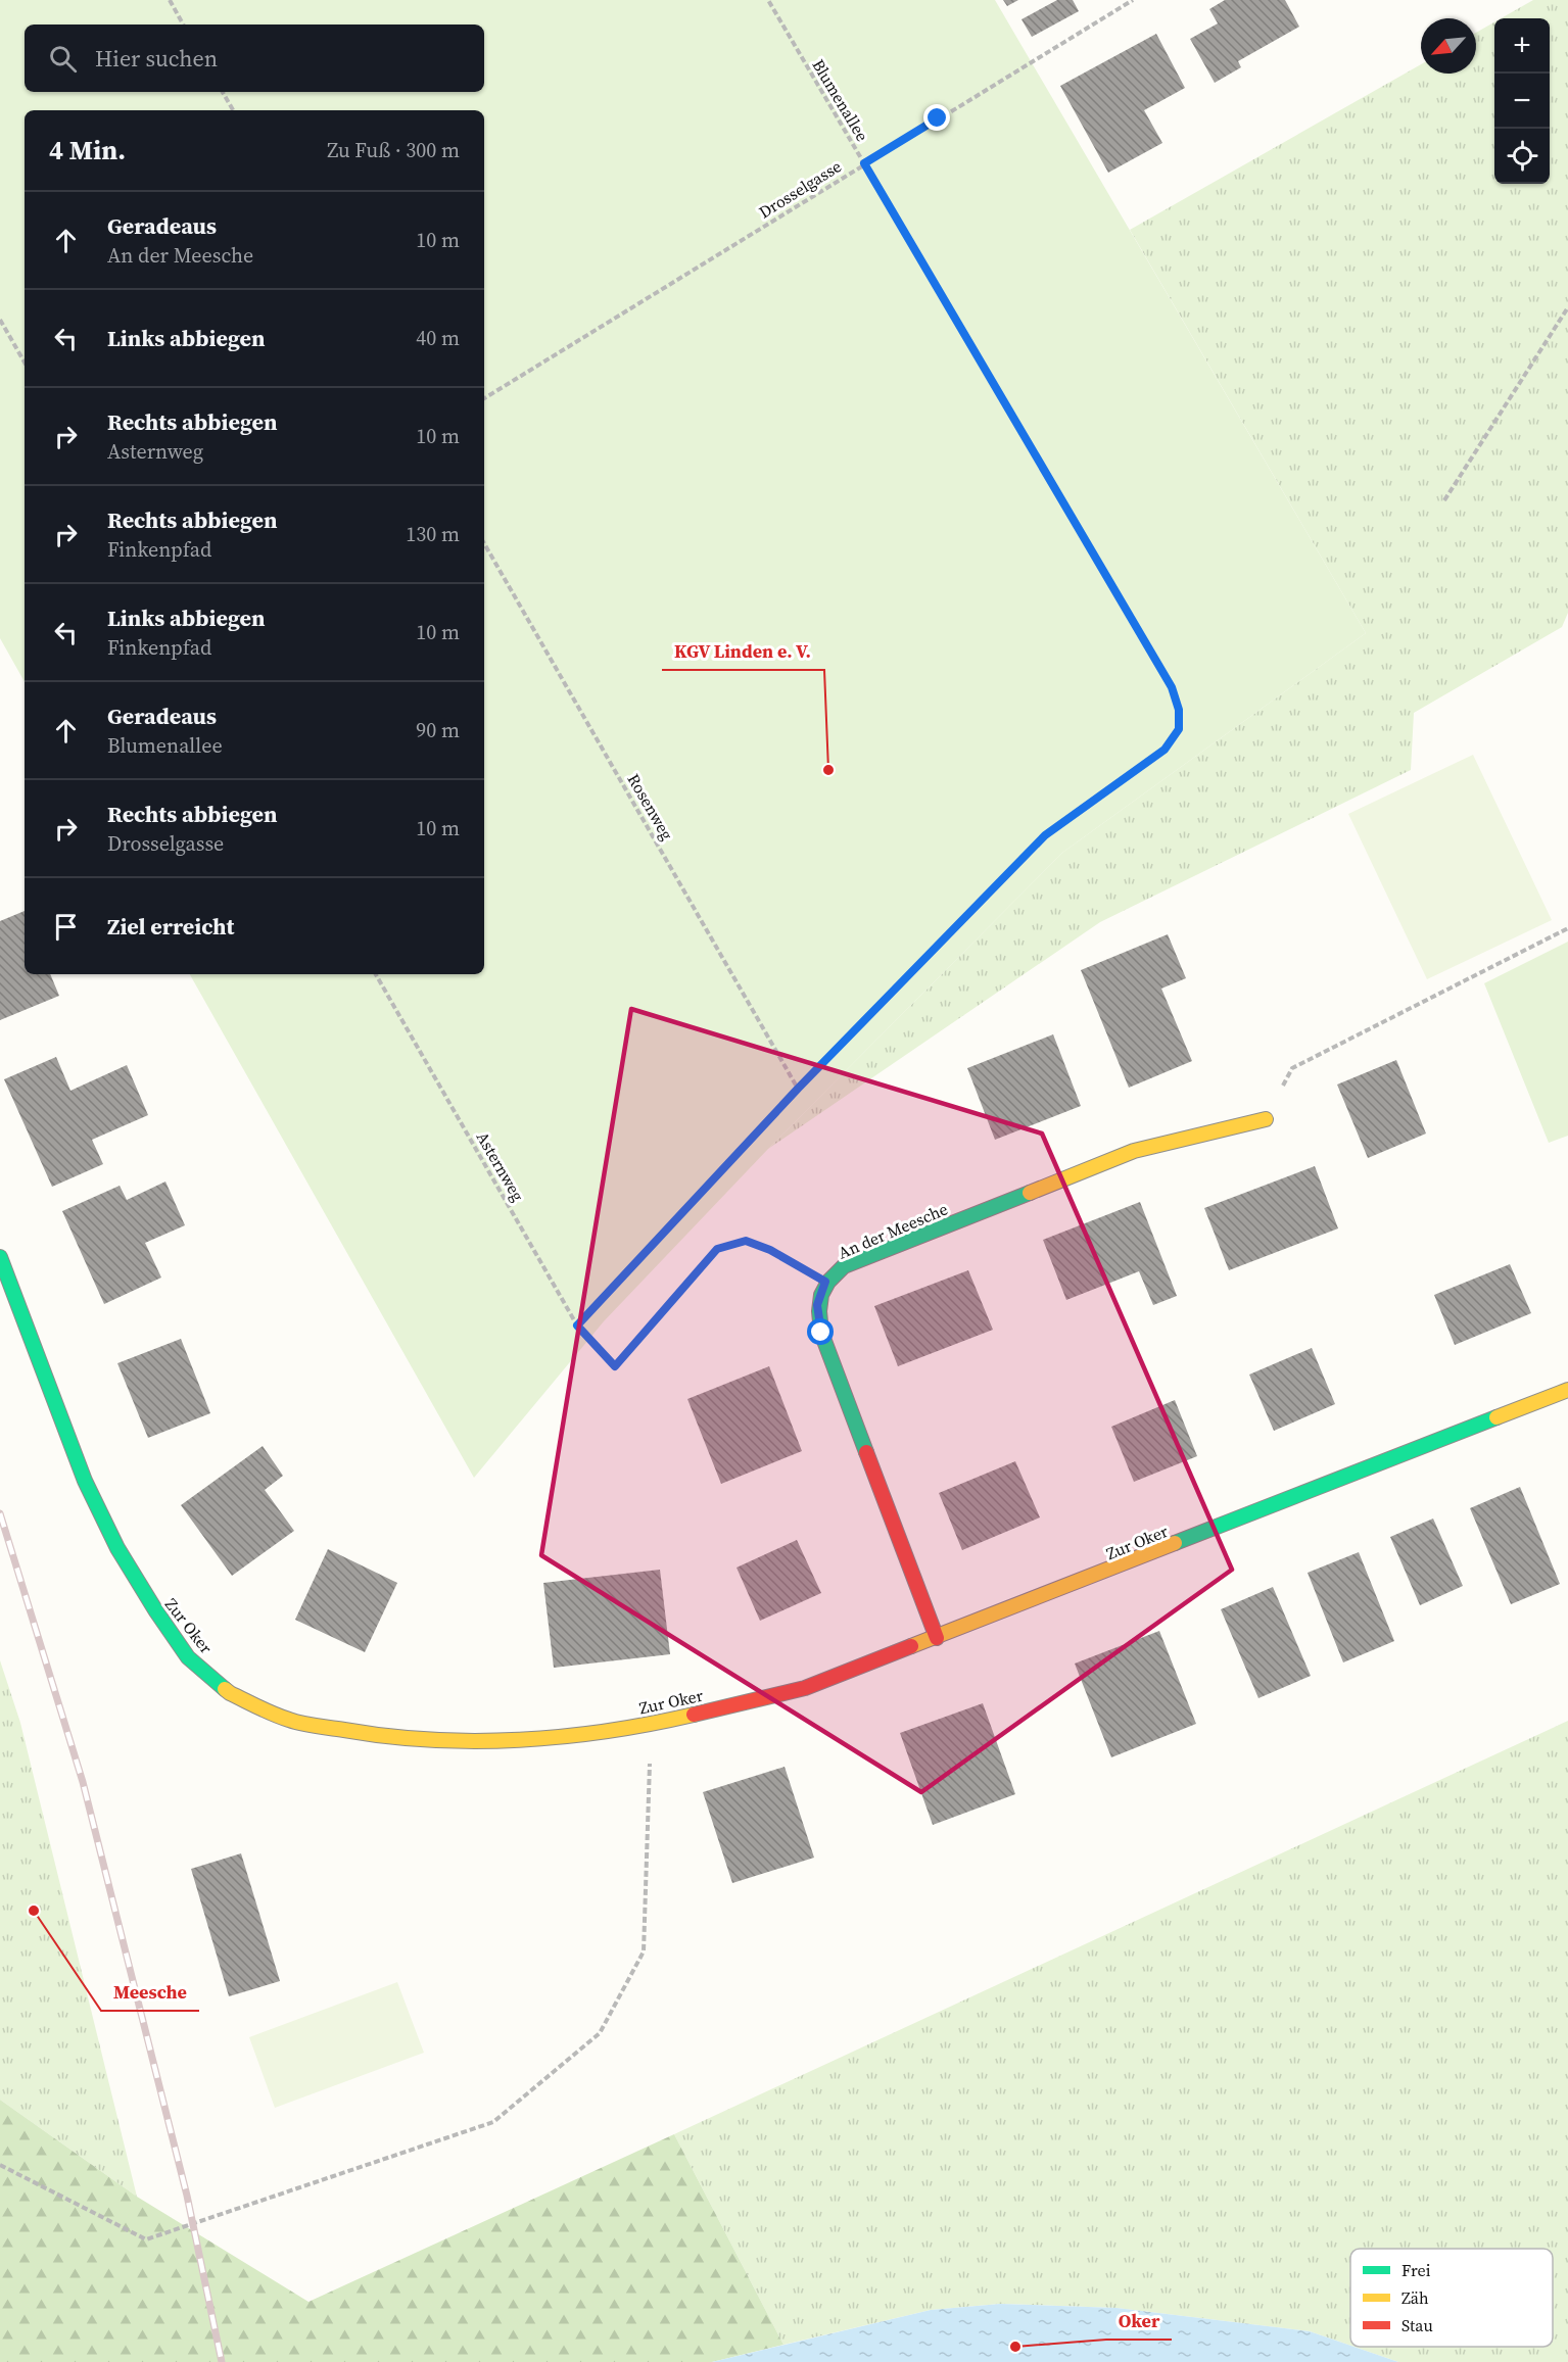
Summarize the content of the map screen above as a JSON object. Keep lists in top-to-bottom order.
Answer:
{
  "streets": {
    "street": ["An der Meesche", "Zur Oker"],
    "path": [
      "Blumenallee",
      "Drosselgasse",
      "Rosenweg",
      "Asternweg"
    ]
  },
  "crossings": [
    ["Blumenallee", "Drosselgasse"],
    ["Blumenallee", "Rosenweg"],
    ["Blumenallee", "Asternweg"],
    ["Asternweg", "An der Meesche"]
  ],
  "places": ["KGV Linden e. V.", "Meesche", "Oker"],
  "legend": ["Frei", "Zäh", "Stau"],
  "north": "bottom left",
  "page": {
    "map_buttons": ["+", "−"],
    "search": "Hier suchen",
    "heading": ["4 Min.", "Zu Fuß · 300 m"],
    "list": [
      ["Geradeaus", "An der Meesche", "10 m"],
      ["Links abbiegen", "40 m"],
      ["Rechts abbiegen", "Asternweg", "10 m"],
      ["Rechts abbiegen", "Finkenpfad", "130 m"],
      ["Links abbiegen", "Finkenpfad", "10 m"],
      ["Geradeaus", "Blumenallee", "90 m"],
      ["Rechts abbiegen", "Drosselgasse", "10 m"],
      "Ziel erreicht"
    ]
  }
}
